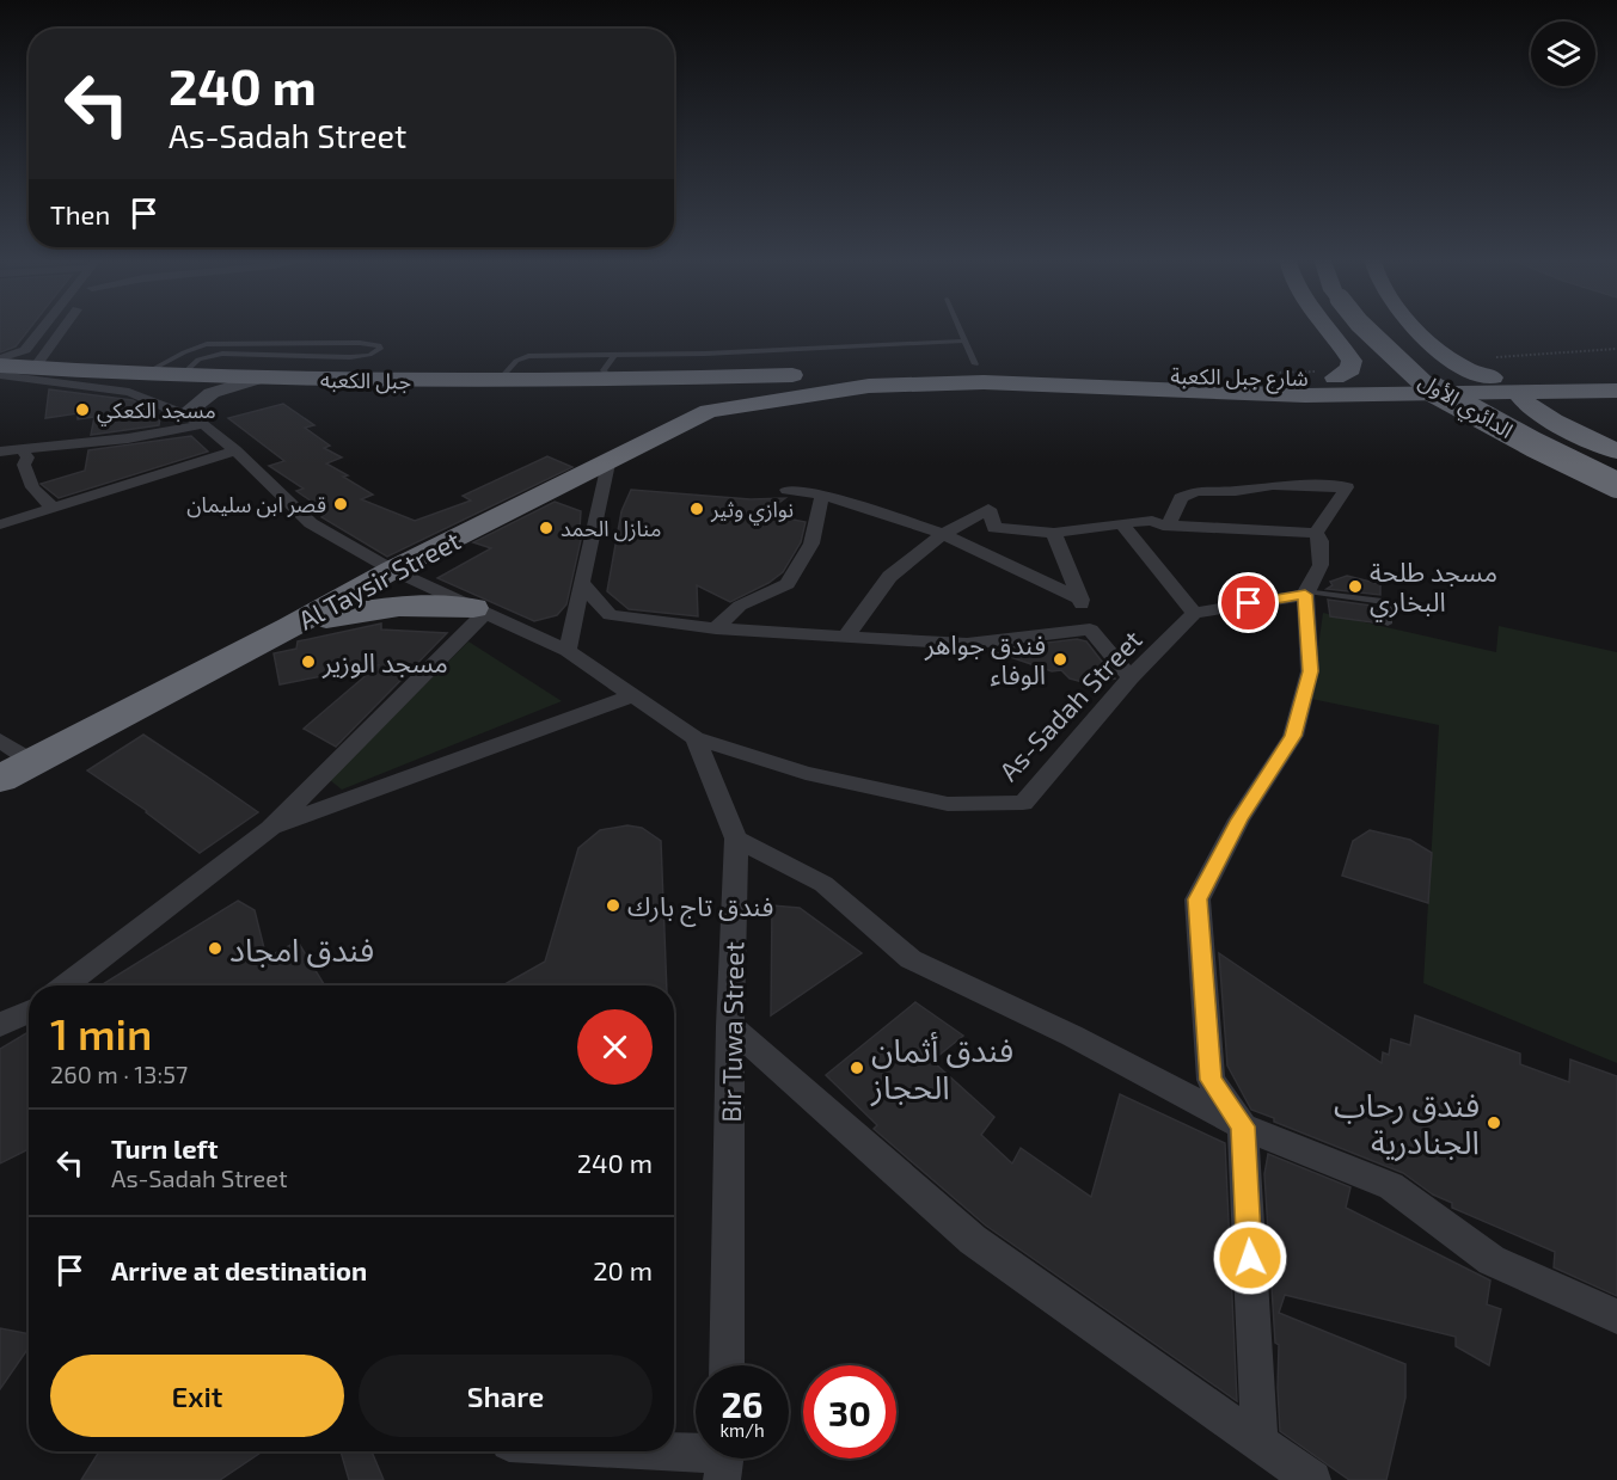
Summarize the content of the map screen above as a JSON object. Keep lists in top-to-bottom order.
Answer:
{
  "streets": {
    "highway": [
      "شارع جبل الكعبة",
      "جبل الكعبه",
      "الدائري الأول",
      "Al Taysir Street"
    ],
    "street": ["As-Sadah Street", "Bir Tuwa Street"]
  },
  "crossings": [
    ["شارع جبل الكعبة", "جبل الكعبه"],
    ["شارع جبل الكعبة", "Al Taysir Street"],
    ["As-Sadah Street", "Bir Tuwa Street"]
  ],
  "places": [
    "مسجد الكعكي",
    "قصر ابن سليمان",
    "نوازي وثير",
    "منازل الحمد",
    "مسجد طلحة البخاري",
    "فندق جواهر الوفاء",
    "مسجد الوزير",
    "فندق تاج بارك",
    "فندق امجاد",
    "فندق أثمان الحجاز",
    "فندق رحاب الجنادرية"
  ],
  "page": {
    "turn": ["240 m", "As-Sadah Street"],
    "then": "Then",
    "heading": ["1 min", "260 m · 13:57"],
    "list": [
      {
        "name": "Turn left",
        "note": "As-Sadah Street",
        "value": "240 m"
      },
      {
        "name": "Arrive at destination",
        "value": "20 m"
      }
    ],
    "buttons": ["Exit", "Share"],
    "speed": "26 km/h",
    "limit": "30"
  }
}
